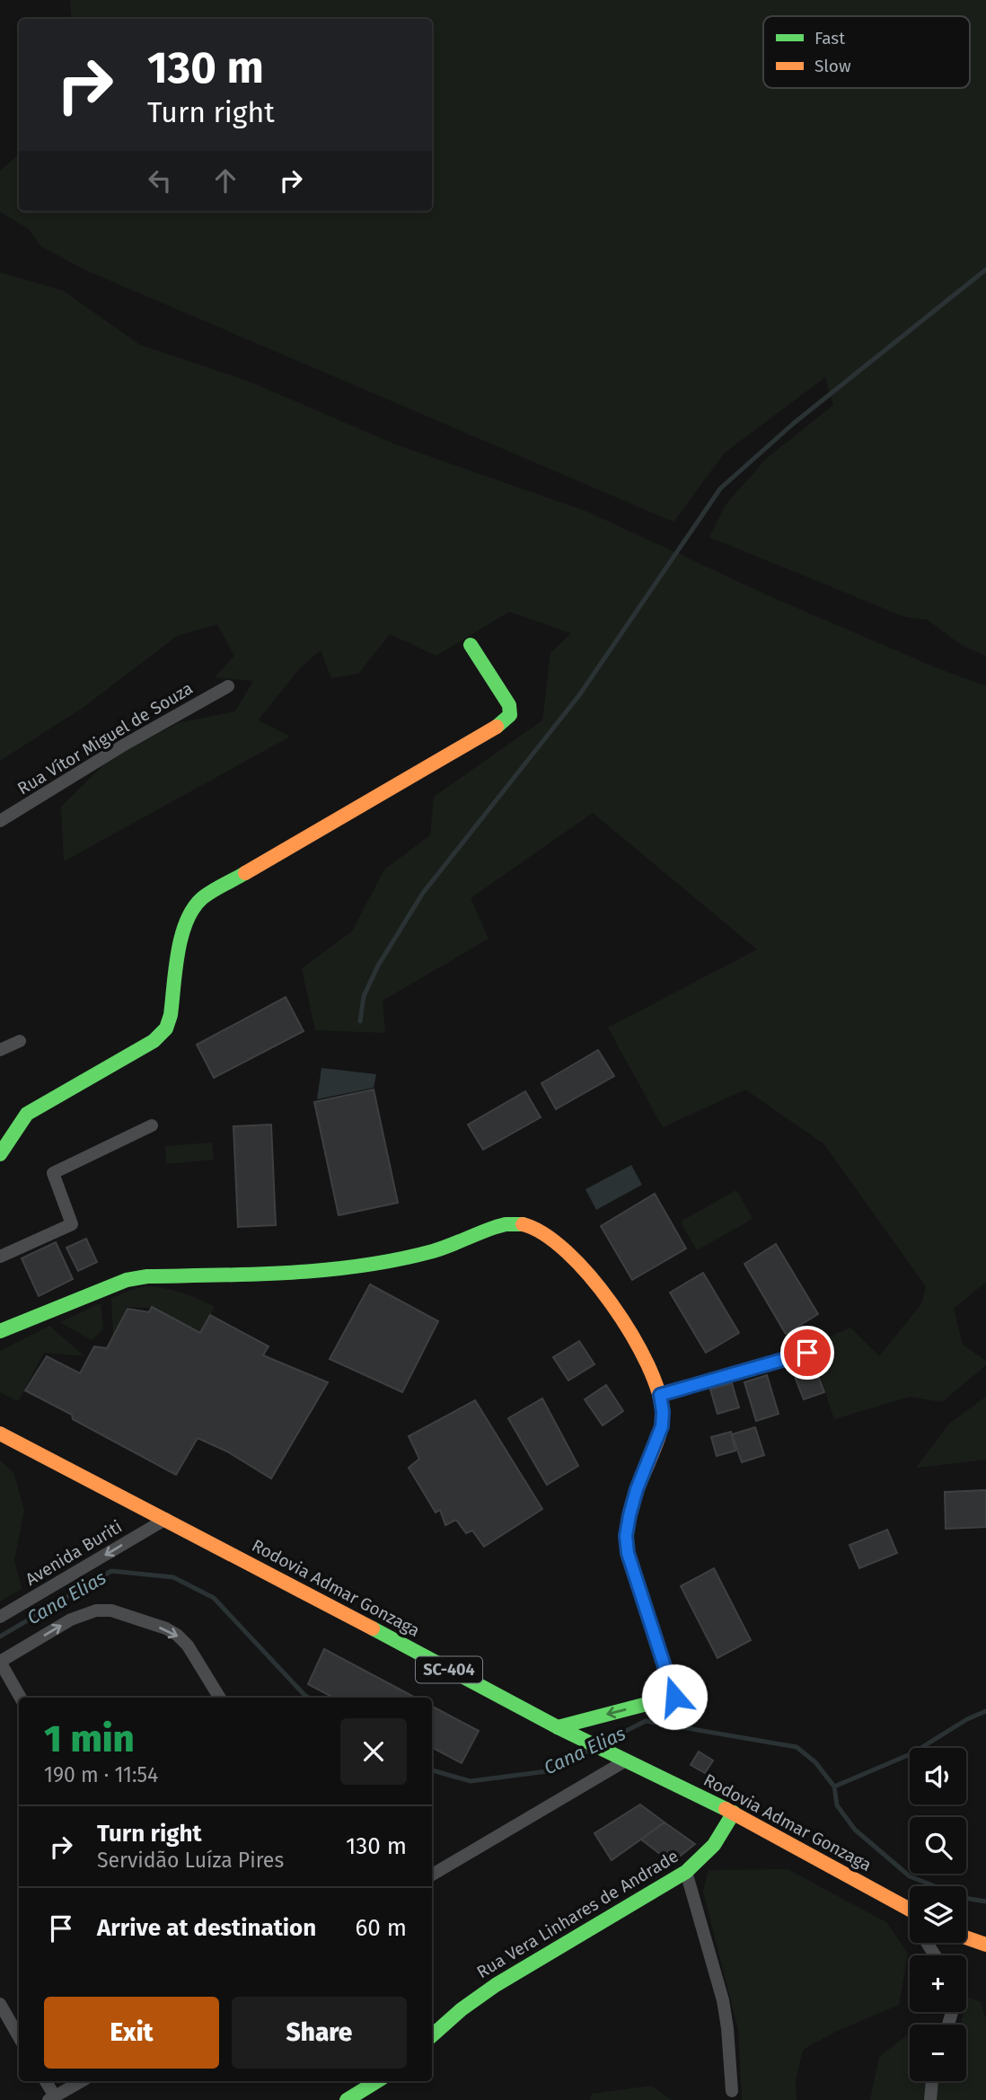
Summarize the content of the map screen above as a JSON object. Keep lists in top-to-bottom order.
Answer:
{
  "streets": {
    "street": [
      "Rua Vítor Miguel de Souza",
      "Avenida Buriti",
      "Rodovia Admar Gonzaga",
      "SC-404",
      "Rua Vera Linhares de Andrade"
    ]
  },
  "crossings": [
    ["Avenida Buriti", "Rodovia Admar Gonzaga"],
    ["Rodovia Admar Gonzaga", "Rua Vera Linhares de Andrade"]
  ],
  "one_way": ["Avenida Buriti"],
  "water": ["Cana Elias"],
  "legend": ["Fast", "Slow"],
  "page": {
    "turn": ["130 m", "Turn right"],
    "heading": ["1 min", "190 m · 11:54"],
    "map_buttons": ["+", "−"],
    "list": [
      {
        "name": "Turn right",
        "note": "Servidão Luíza Pires",
        "value": "130 m"
      },
      {
        "name": "Arrive at destination",
        "value": "60 m"
      }
    ],
    "buttons": ["Exit", "Share"]
  }
}
